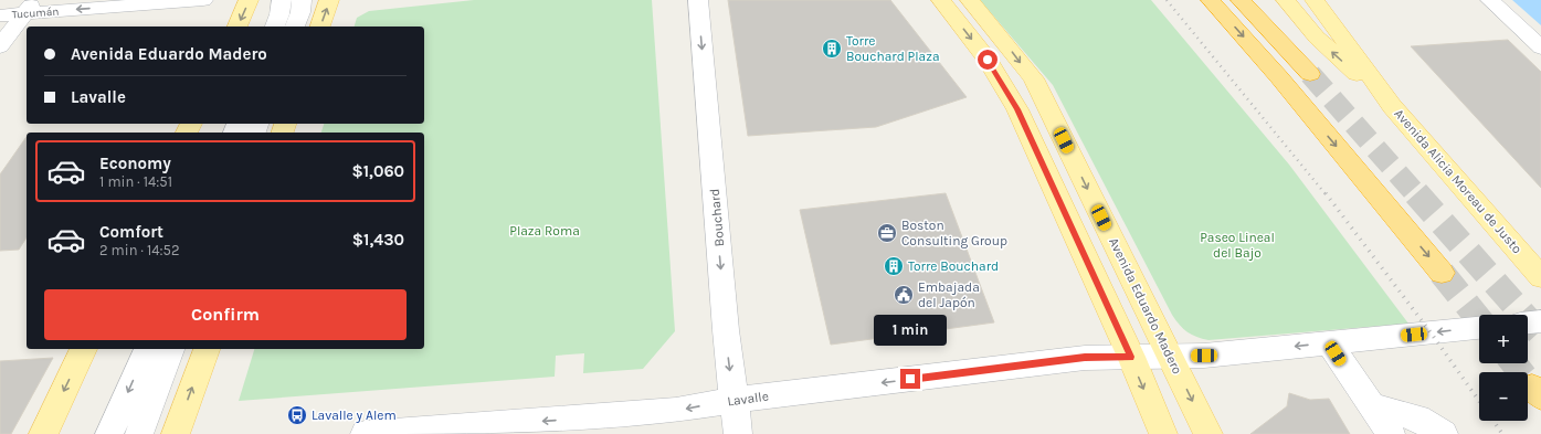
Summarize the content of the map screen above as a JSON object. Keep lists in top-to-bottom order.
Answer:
{
  "streets": {
    "main road": ["Avenida Alicia Moreau de Justo", "Avenida Eduardo Madero"],
    "street": ["Tucumán", "Bouchard", "Lavalle"]
  },
  "crossings": [
    ["Bouchard", "Lavalle"],
    ["Avenida Eduardo Madero", "Lavalle"]
  ],
  "one_way": ["Tucumán", "Bouchard", "Lavalle"],
  "parks": ["Plaza Roma", "Paseo Lineal del Bajo"],
  "places": {
    "building": ["Torre Bouchard Plaza", "Torre Bouchard"],
    "office": ["Boston Consulting Group"],
    "public building": ["Embajada del Japón"],
    "bus stop": ["Lavalle y Alem"]
  },
  "page": {
    "banner": ["Avenida Eduardo Madero", "Lavalle"],
    "list": [
      {
        "name": "Economy",
        "note": "1 min · 14:51",
        "value": "$1,060"
      },
      {
        "name": "Comfort",
        "note": "2 min · 14:52",
        "value": "$1,430"
      }
    ],
    "buttons": "Confirm",
    "map_buttons": ["+", "−"],
    "bubble": "1 min"
  }
}
